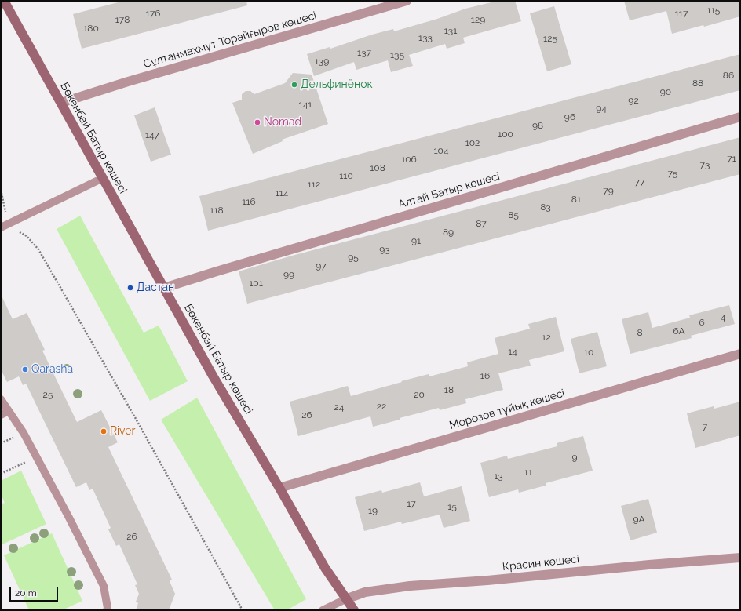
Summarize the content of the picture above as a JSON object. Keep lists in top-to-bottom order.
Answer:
{
  "streets": {
    "main road": ["Бөкенбай Батыр көшесі"],
    "street": [
      "Сұлтанмахмұт Торайғыров көшесі",
      "Алтай Батыр көшесі",
      "Морозов тұйық көшесі",
      "Красин көшесі"
    ]
  },
  "crossings": [
    ["Сұлтанмахмұт Торайғыров көшесі", "Бөкенбай Батыр көшесі"],
    ["Бөкенбай Батыр көшесі", "Алтай Батыр көшесі"],
    ["Бөкенбай Батыр көшесі", "Морозов тұйық көшесі"],
    ["Бөкенбай Батыр көшесі", "Красин көшесі"]
  ],
  "places": [
    "Дельфинёнок",
    "Nomad",
    "Дастан",
    "Qarasha",
    "River"
  ],
  "house_numbers": [
    "115",
    "176",
    "117",
    "178",
    "129",
    "180",
    "131",
    "133",
    "125",
    "137",
    "135",
    "139",
    "86",
    "88",
    "90",
    "92",
    "141",
    "94",
    "96",
    "98",
    "100",
    "147",
    "102",
    "104",
    "71",
    "106",
    "73",
    "108",
    "75",
    "110",
    "77",
    "112",
    "79",
    "114",
    "81",
    "116",
    "83",
    "118",
    "85",
    "87",
    "89",
    "91",
    "93",
    "95",
    "97",
    "99",
    "101",
    "4",
    "6",
    "6А",
    "8",
    "12",
    "14",
    "10",
    "16",
    "18",
    "25",
    "20",
    "22",
    "24",
    "26",
    "7",
    "9",
    "11",
    "13",
    "17",
    "15",
    "19",
    "9А",
    "26"
  ],
  "scale_bar": "20 m"
}
